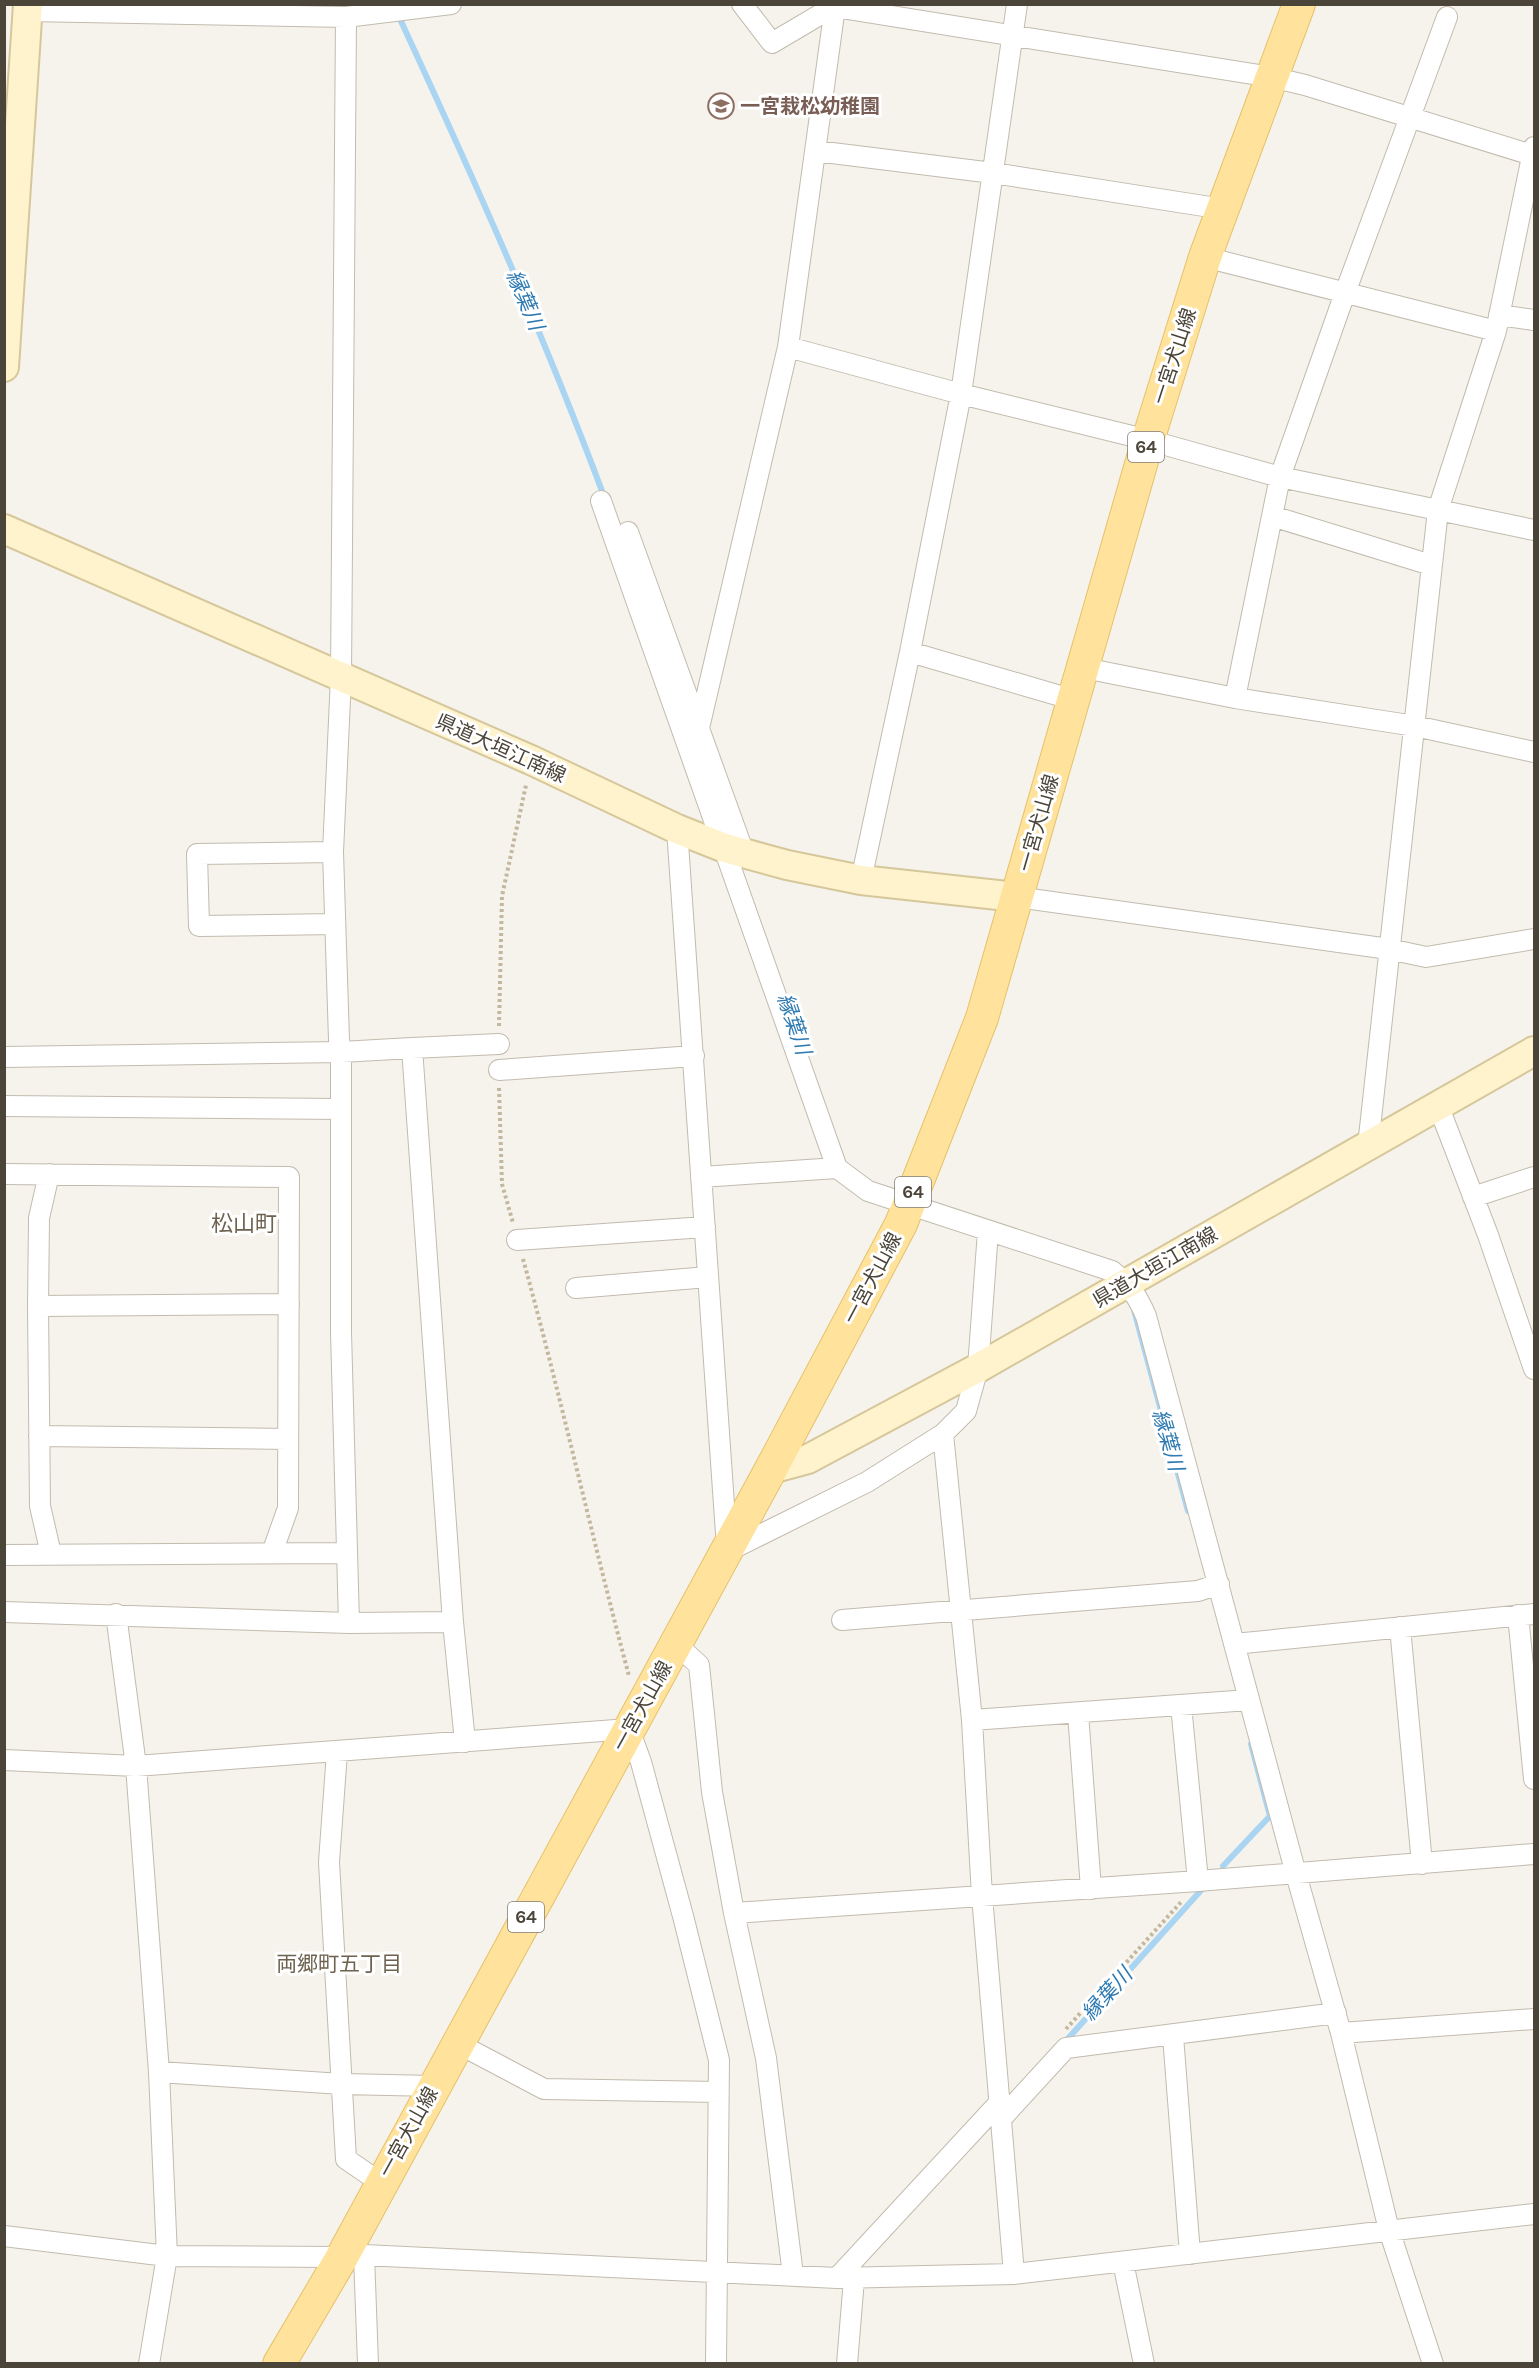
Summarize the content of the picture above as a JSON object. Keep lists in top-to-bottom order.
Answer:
{
  "streets": {
    "main road": ["一宮犬山線", "64", "県道大垣江南線"]
  },
  "crossings": [
    ["一宮犬山線", "県道大垣江南線"]
  ],
  "districts": ["松山町", "両郷町五丁目"],
  "water": ["縁葉川"],
  "places": {
    "school or university": ["一宮栽松幼稚園"]
  }
}
